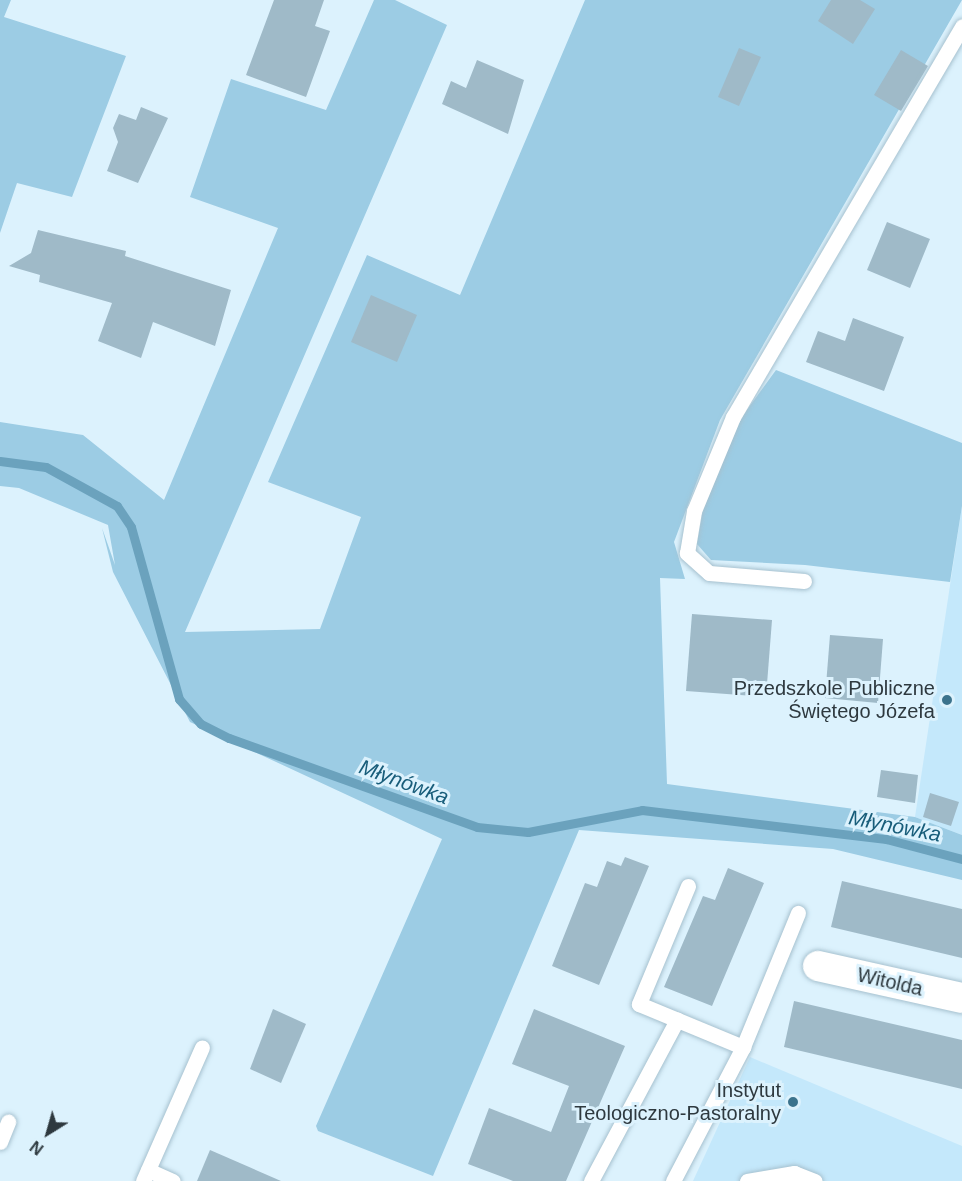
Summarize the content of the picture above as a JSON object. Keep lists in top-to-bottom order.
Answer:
{
  "streets": {
    "street": ["Witolda"]
  },
  "water": ["Młynówka"],
  "places": ["Przedszkole Publiczne Świętego Józefa", "Instytut Teologiczno-Pastoralny"],
  "north": "bottom left"
}
